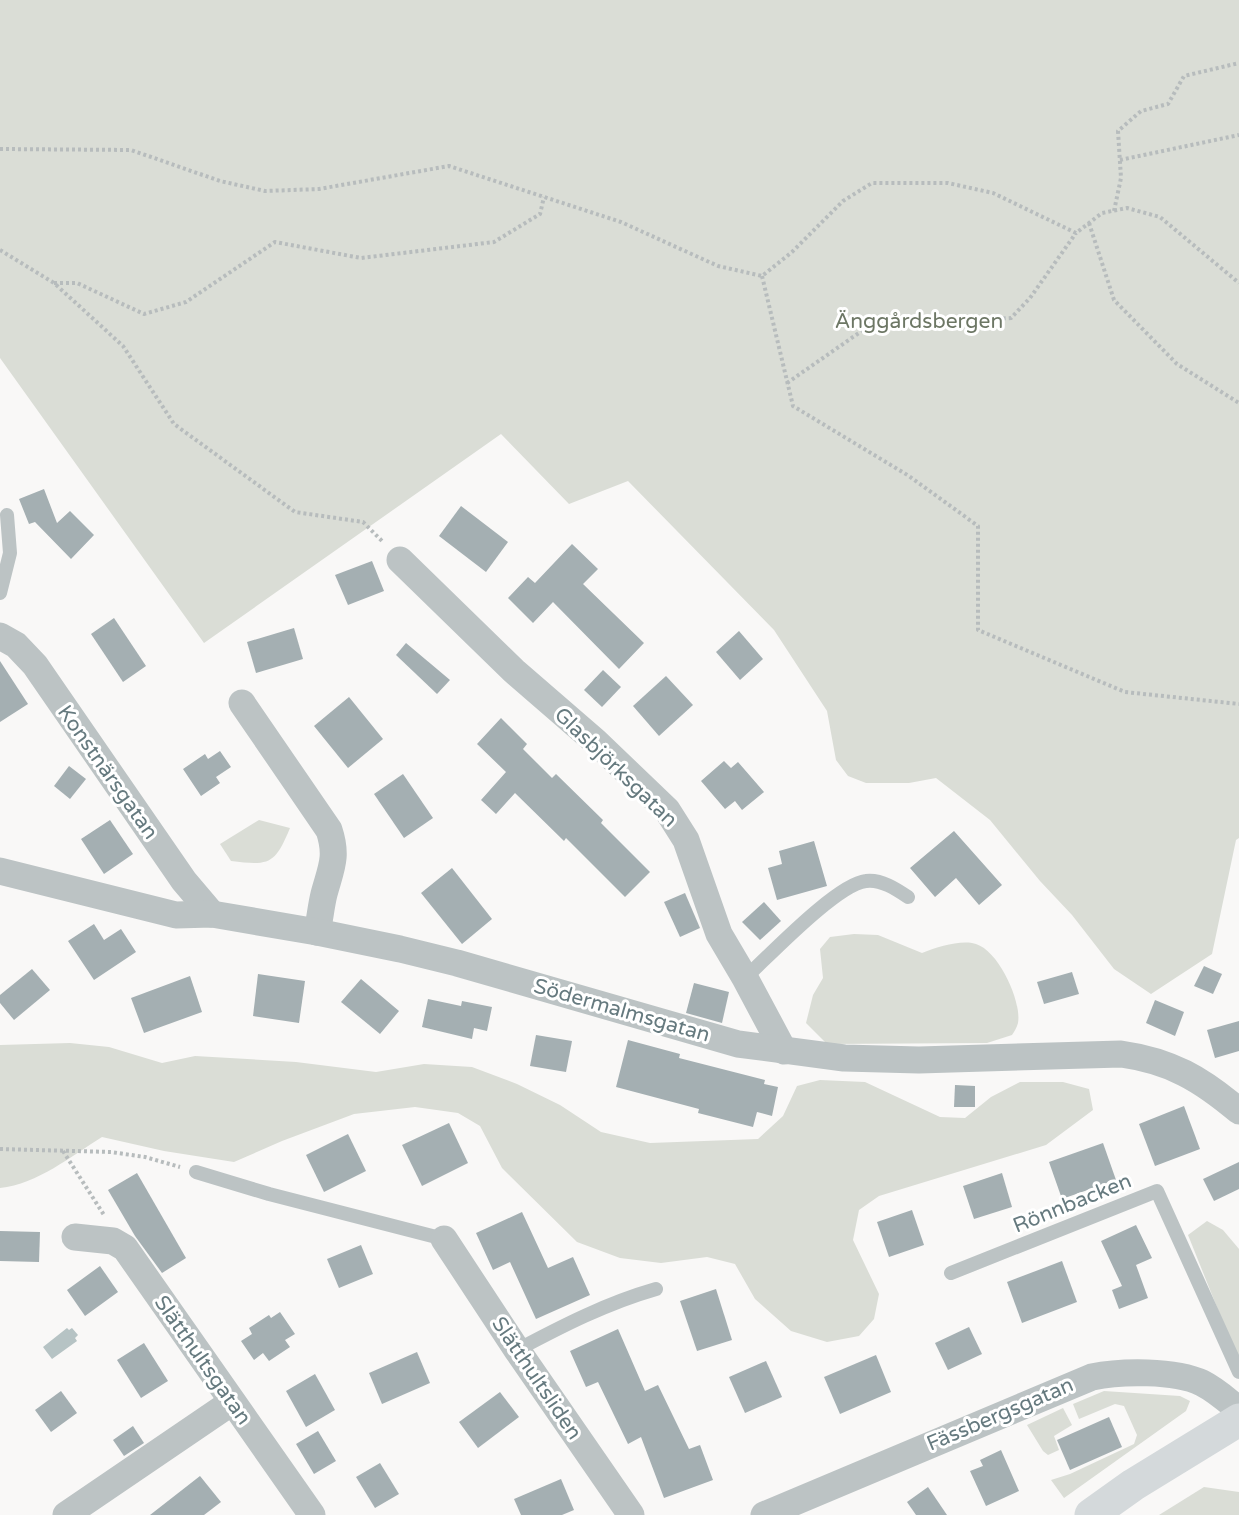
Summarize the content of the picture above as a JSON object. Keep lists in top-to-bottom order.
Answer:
{
  "streets": {
    "street": [
      "Glasbjörksgatan",
      "Konstnärsgatan",
      "Södermalmsgatan",
      "Slätthultsgatan",
      "Slätthultsliden",
      "Fässbergsgatan"
    ],
    "lane": ["Rönnbacken"]
  },
  "crossings": [
    ["Glasbjörksgatan", "Södermalmsgatan"],
    ["Konstnärsgatan", "Södermalmsgatan"]
  ],
  "parks": ["Änggårdsbergen"]
}
